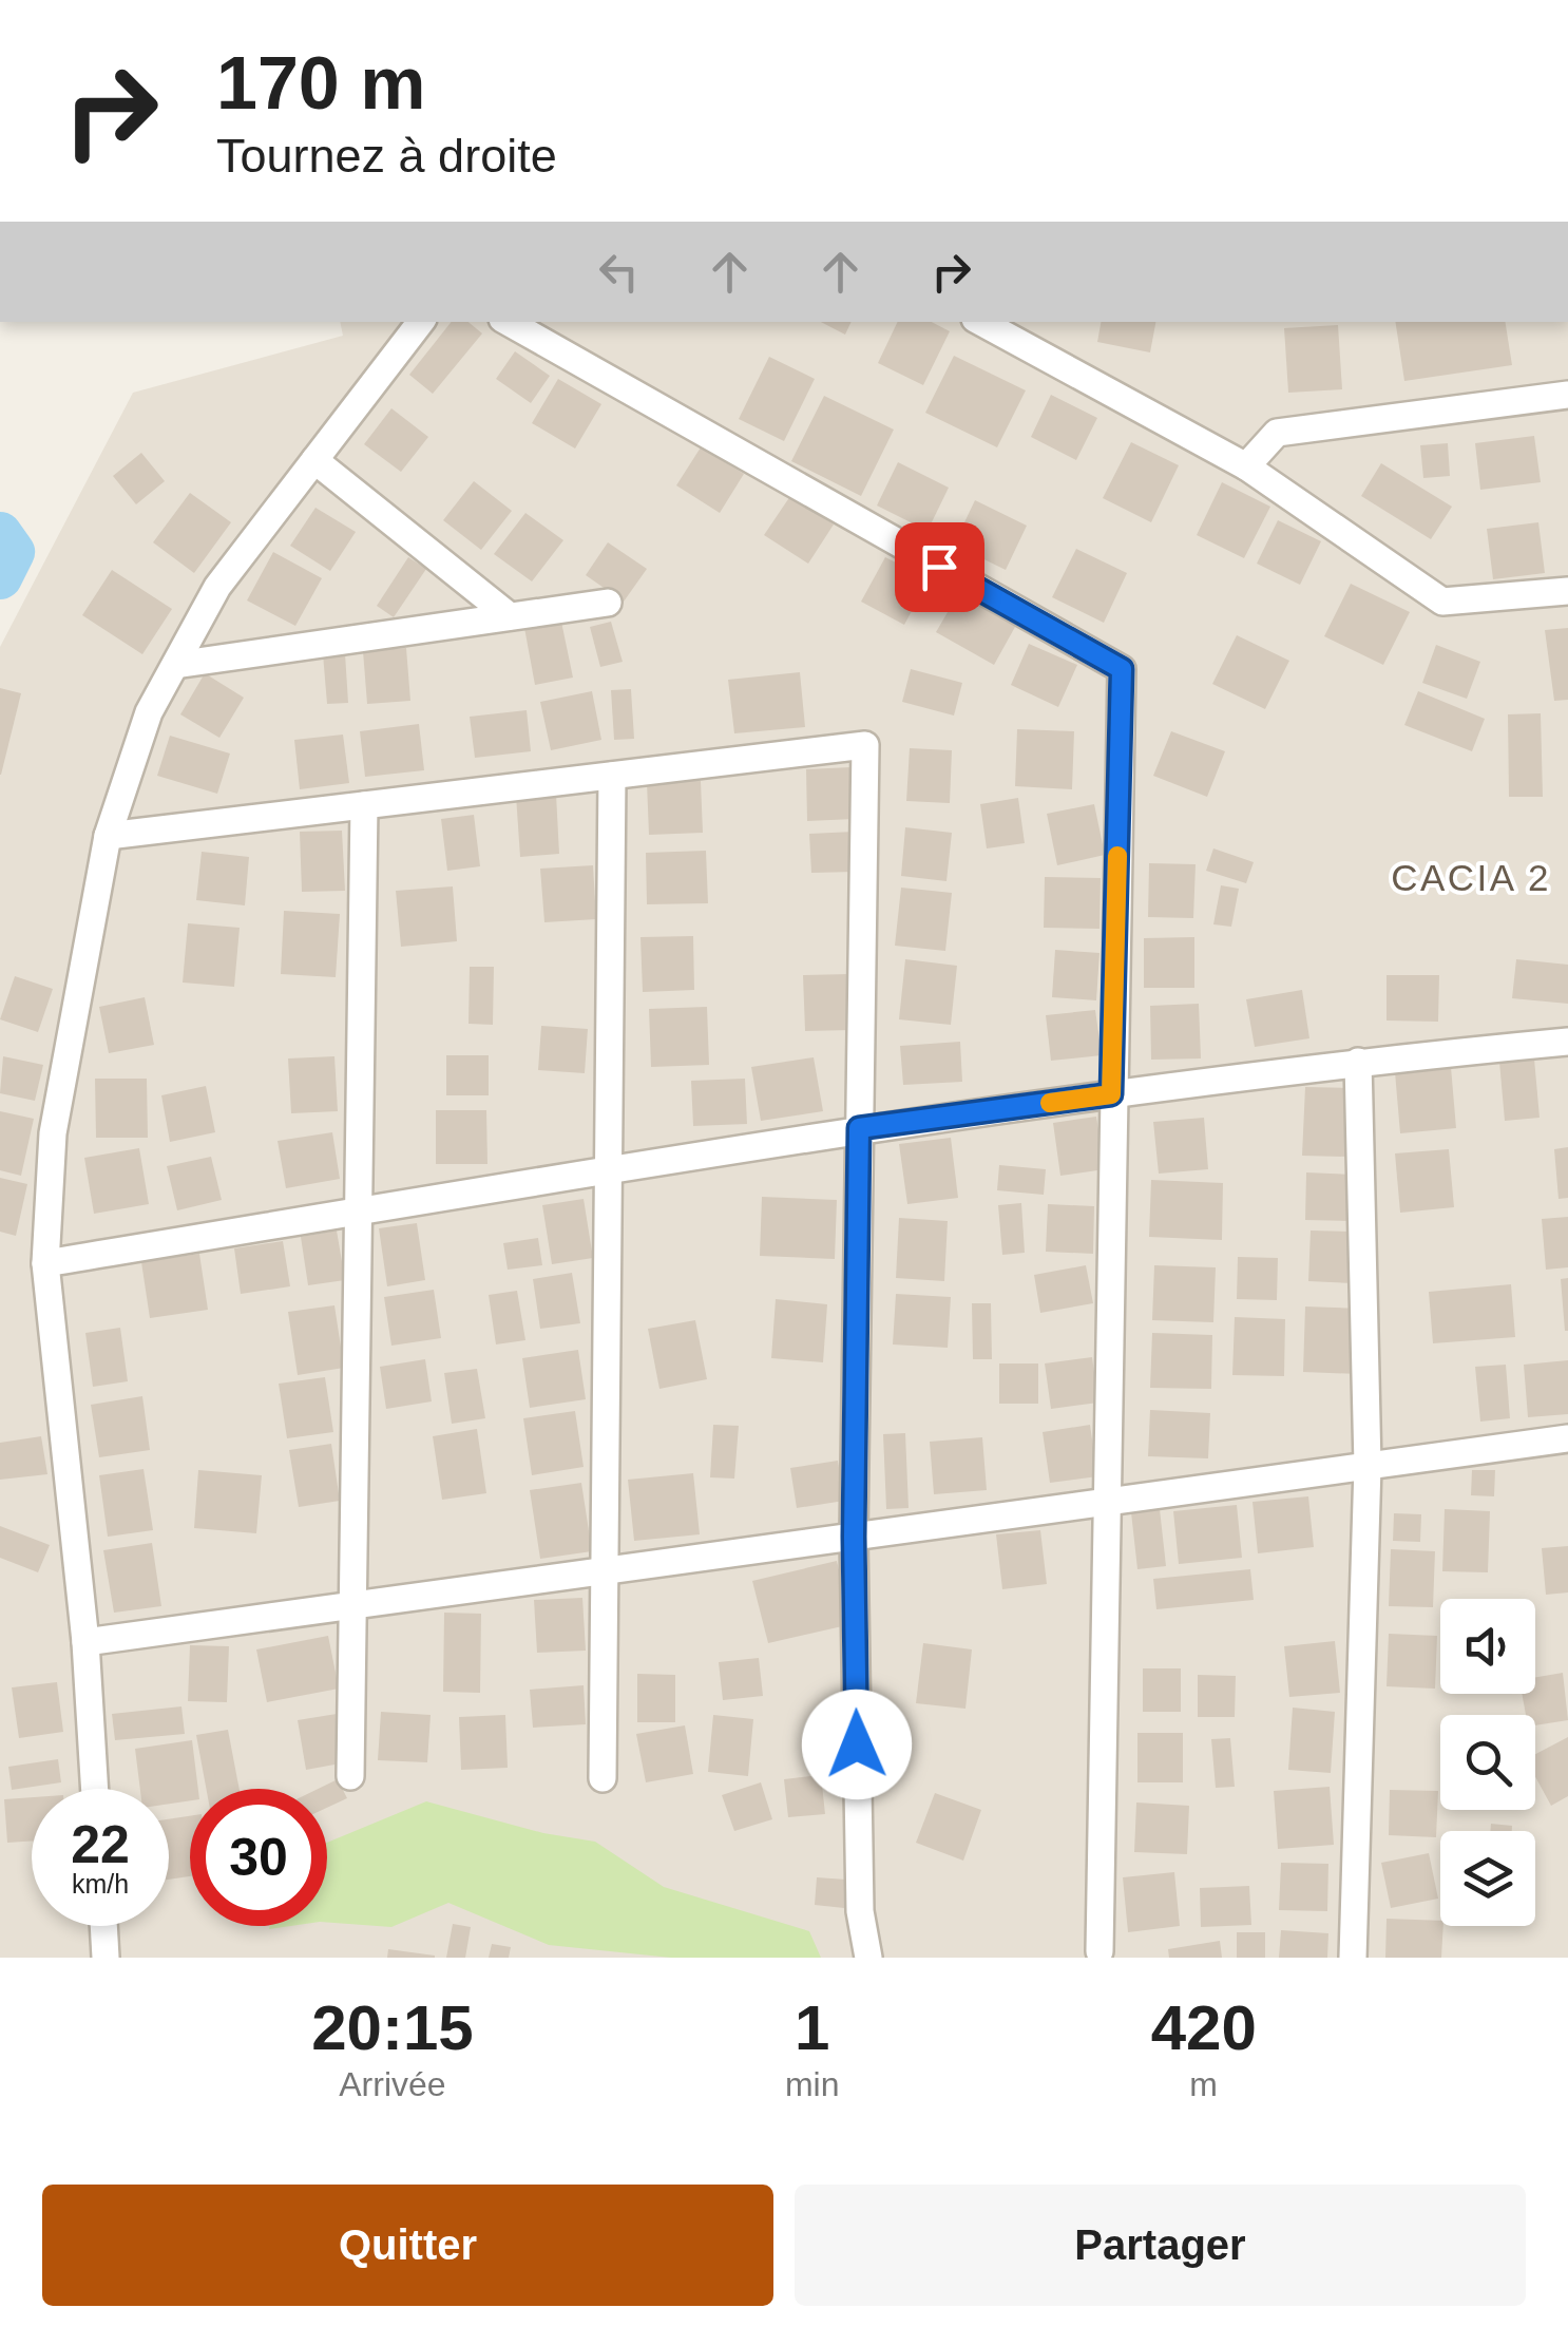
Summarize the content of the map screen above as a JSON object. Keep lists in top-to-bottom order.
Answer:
{
  "districts": ["CACIA 2"],
  "page": {
    "turn": ["170 m", "Tournez à droite"],
    "speed": "22 km/h",
    "limit": "30",
    "eta": [
      "20:15",
      "Arrivée",
      "1",
      "min",
      "420",
      "m"
    ],
    "buttons": ["Quitter", "Partager"]
  }
}
